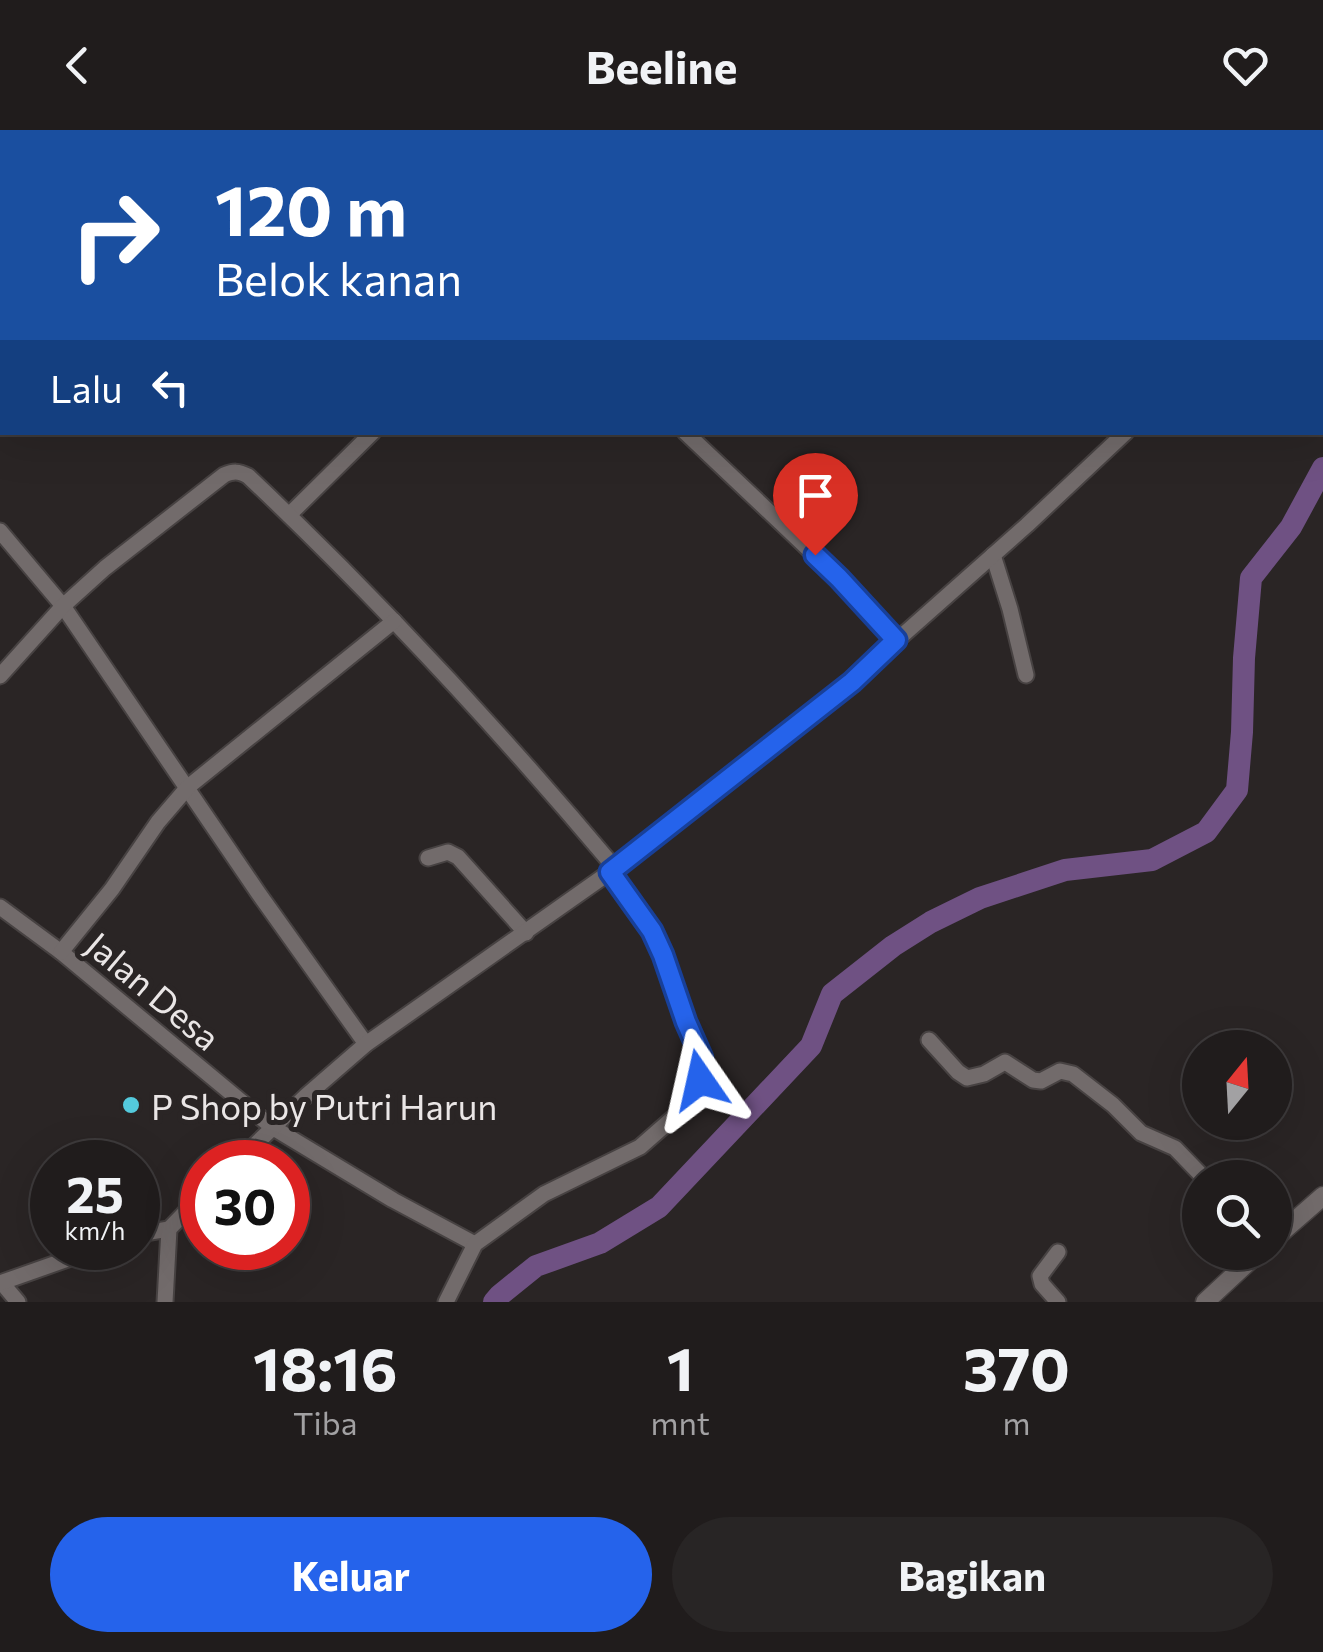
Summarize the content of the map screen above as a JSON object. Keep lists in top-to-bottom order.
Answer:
{
  "streets": {
    "street": ["Jalan Desa"]
  },
  "places": ["P Shop by Putri Harun"],
  "north": "top",
  "page": {
    "header": "Beeline",
    "turn": ["120 m", "Belok kanan"],
    "then": "Lalu",
    "speed": "25 km/h",
    "limit": "30",
    "eta": [
      "18:16",
      "Tiba",
      "1",
      "mnt",
      "370",
      "m"
    ],
    "buttons": ["Keluar", "Bagikan"]
  }
}
